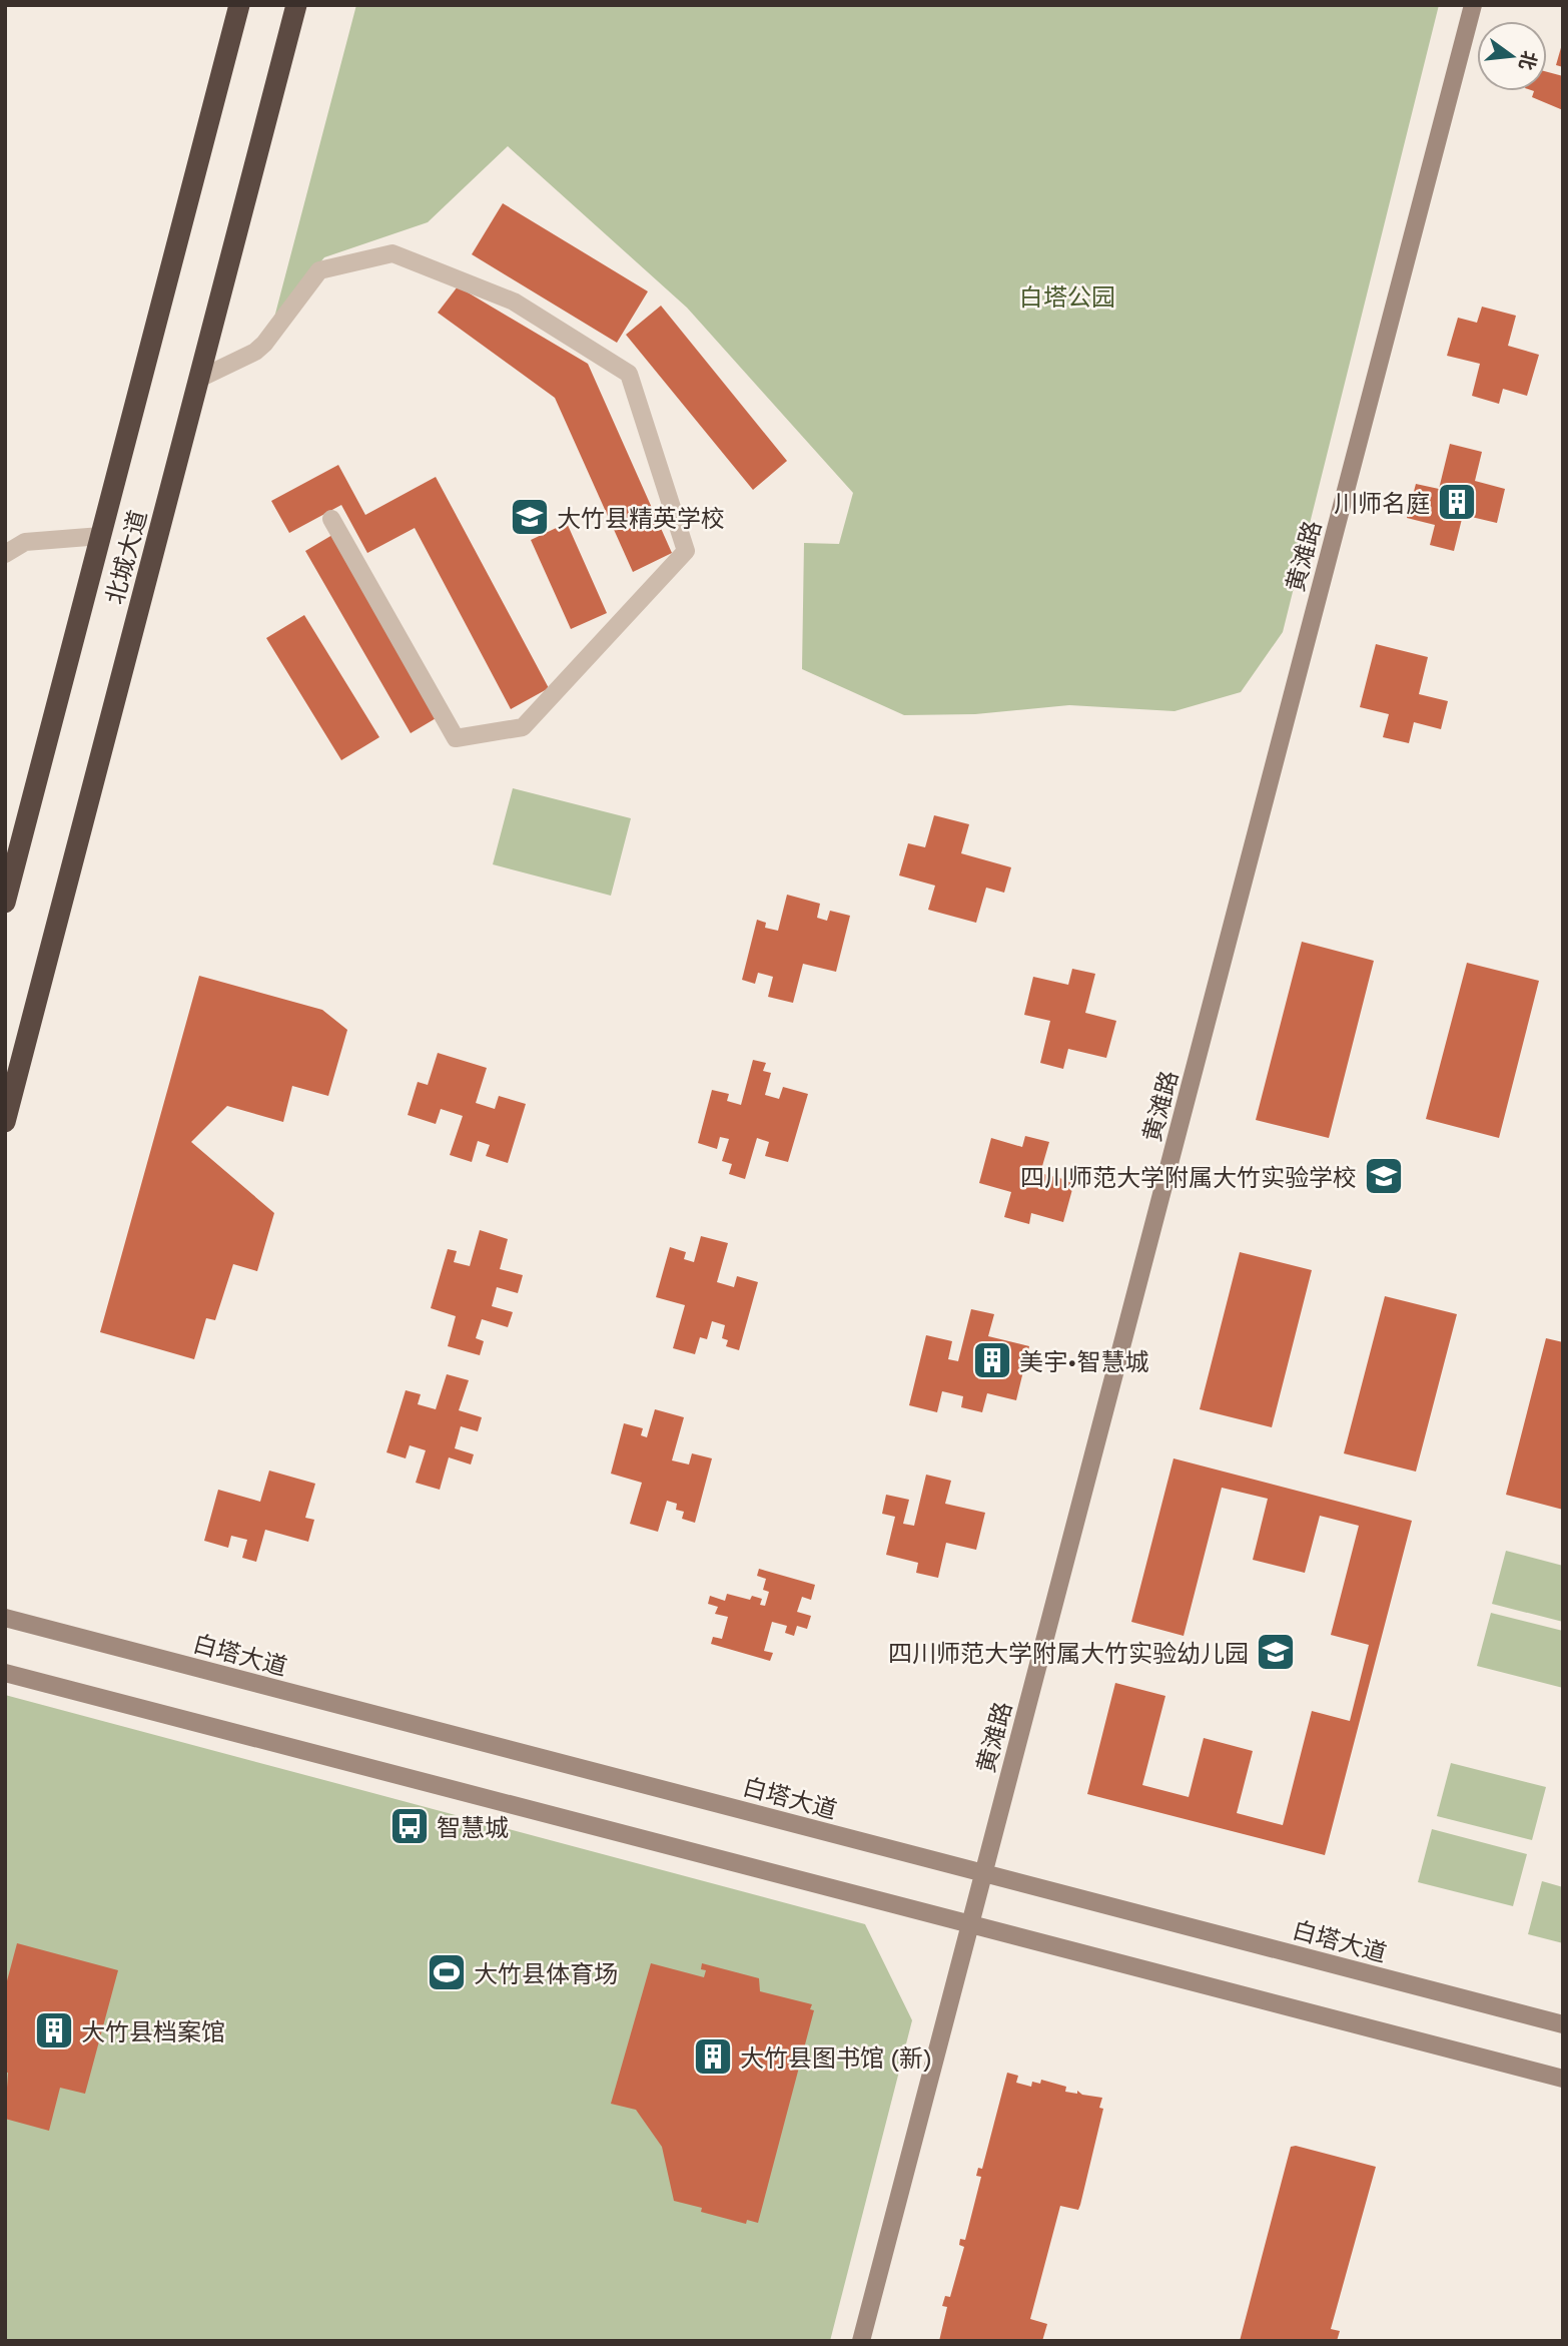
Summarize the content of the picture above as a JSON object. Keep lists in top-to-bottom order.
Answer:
{
  "streets": {
    "highway": ["北城大道"],
    "main road": ["黄滩路", "白塔大道"]
  },
  "crossings": [
    ["黄滩路", "白塔大道"]
  ],
  "parks": ["白塔公园"],
  "places": {
    "building": [
      "川师名庭",
      "美宇•智慧城",
      "大竹县档案馆",
      "大竹县图书馆 (新)"
    ],
    "school or university": ["大竹县精英学校", "四川师范大学附属大竹实验学校", "四川师范大学附属大竹实验幼儿园"],
    "bus stop": ["智慧城"],
    "sports": ["大竹县体育场"]
  },
  "north": "right"
}
